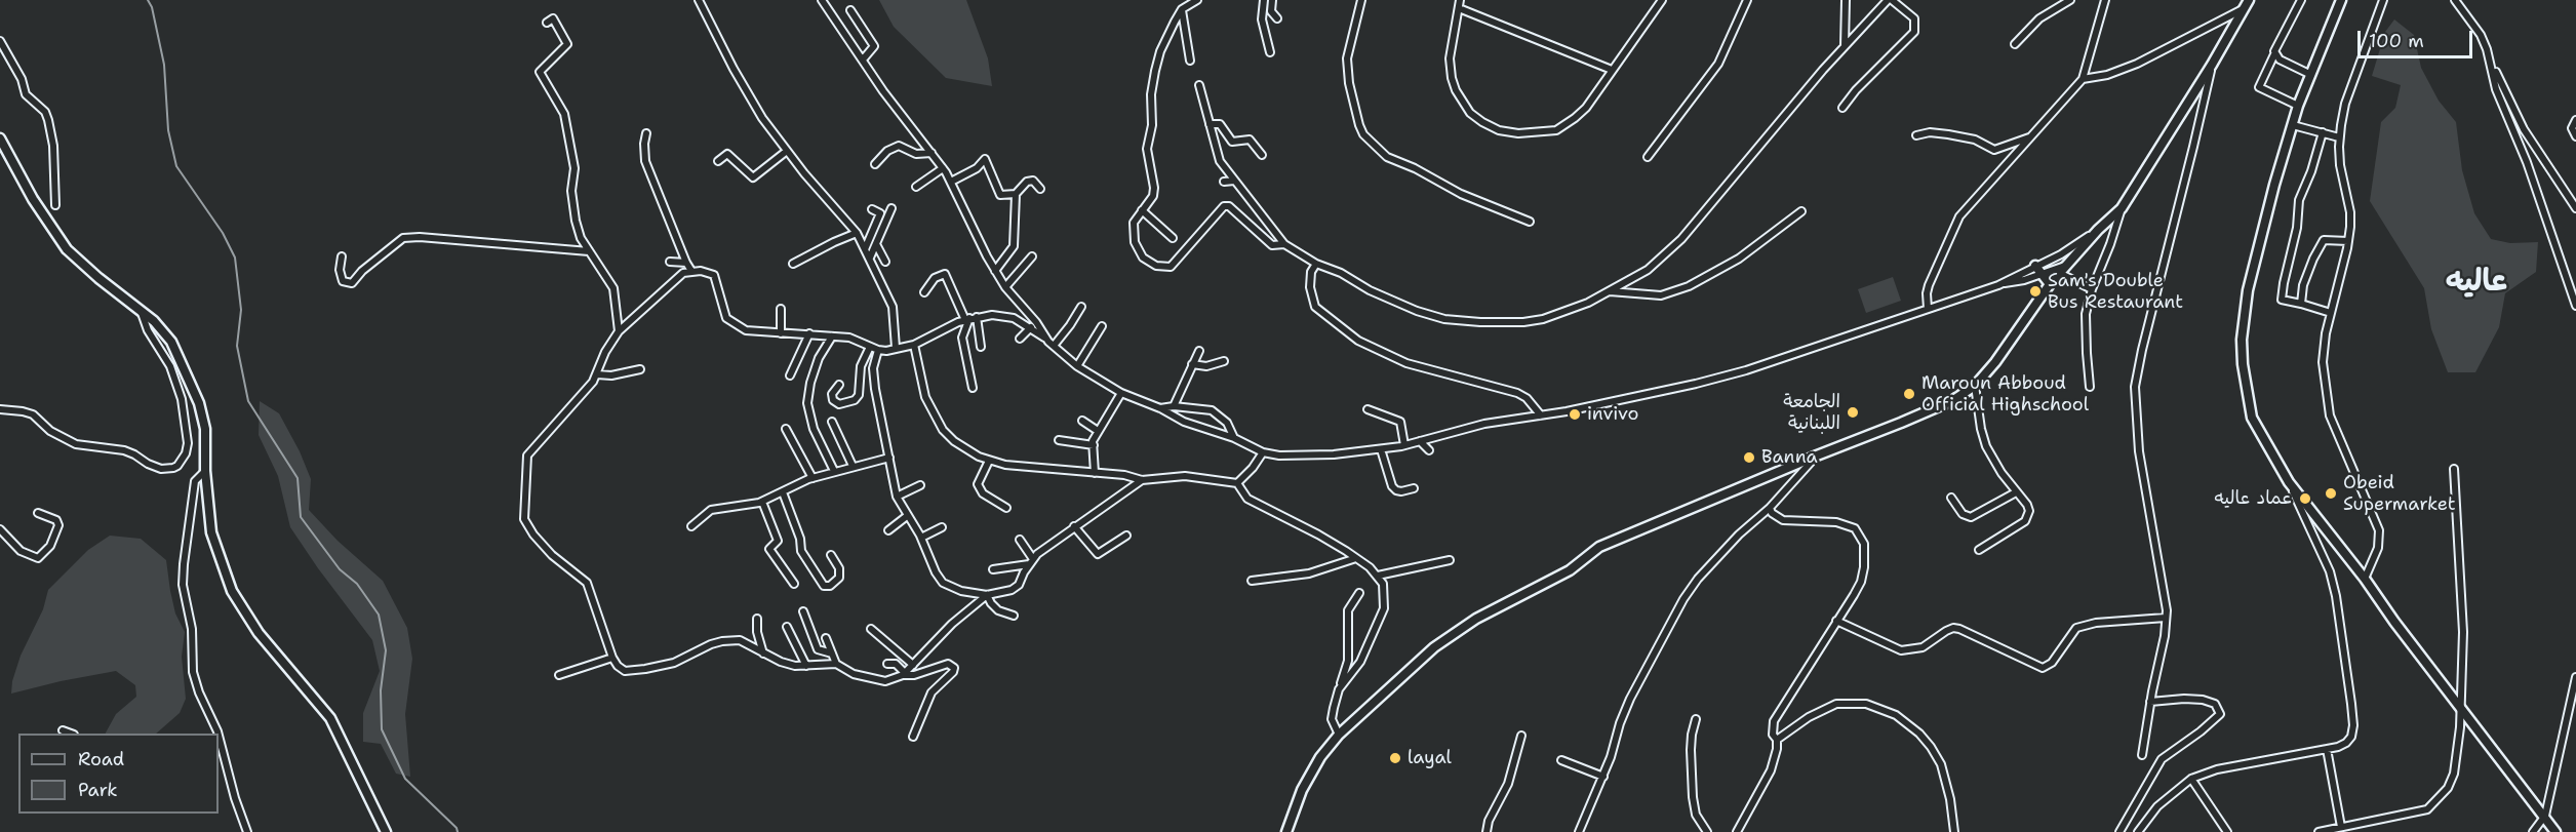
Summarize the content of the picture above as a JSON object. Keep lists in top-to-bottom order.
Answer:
{
  "districts": ["عاليه"],
  "places": [
    "Sam's Double Bus Restaurant",
    "Maroun Abboud Official Highschool",
    "الجامعة اللبنانية",
    "invivo",
    "Banna",
    "Obeid Supermarket",
    "عماد عاليه",
    "layal"
  ],
  "legend": ["Road", "Park"],
  "scale_bar": "100 m"
}
